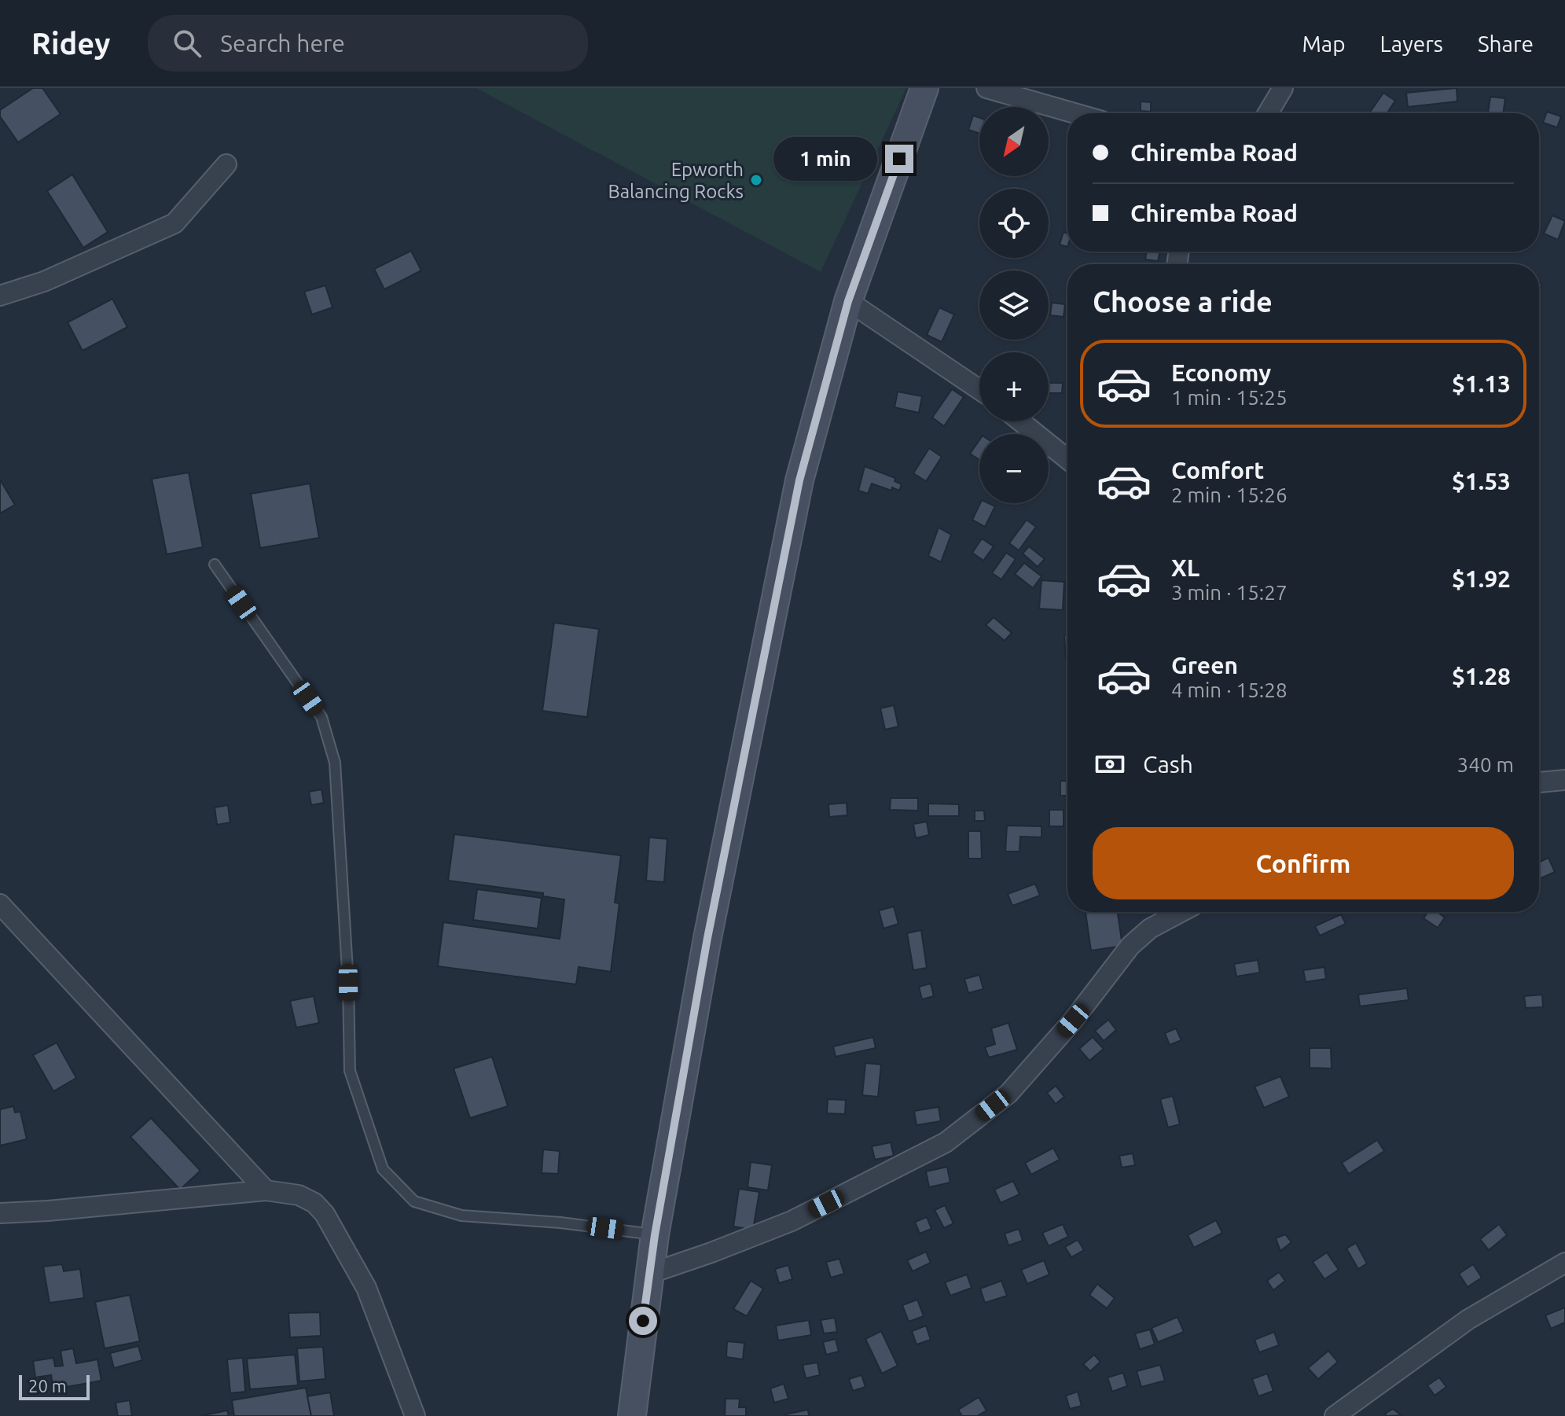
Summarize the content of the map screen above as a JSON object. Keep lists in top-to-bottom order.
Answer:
{
  "places": ["Epworth Balancing Rocks"],
  "scale_bar": "20 m",
  "north": "bottom left",
  "page": {
    "header": "Ridey",
    "search": "Search here",
    "nav": ["Map", "Layers", "Share"],
    "map_buttons": ["+", "−"],
    "banner": ["Chiremba Road", "Chiremba Road"],
    "bubble": "1 min",
    "heading": "Choose a ride",
    "list": [
      {
        "name": "Economy",
        "note": "1 min · 15:25",
        "value": "$1.13"
      },
      {
        "name": "Comfort",
        "note": "2 min · 15:26",
        "value": "$1.53"
      },
      {
        "name": "XL",
        "note": "3 min · 15:27",
        "value": "$1.92"
      },
      {
        "name": "Green",
        "note": "4 min · 15:28",
        "value": "$1.28"
      }
    ],
    "pay": ["Cash", "340 m"],
    "buttons": "Confirm",
    "scale": "20 m"
  }
}
